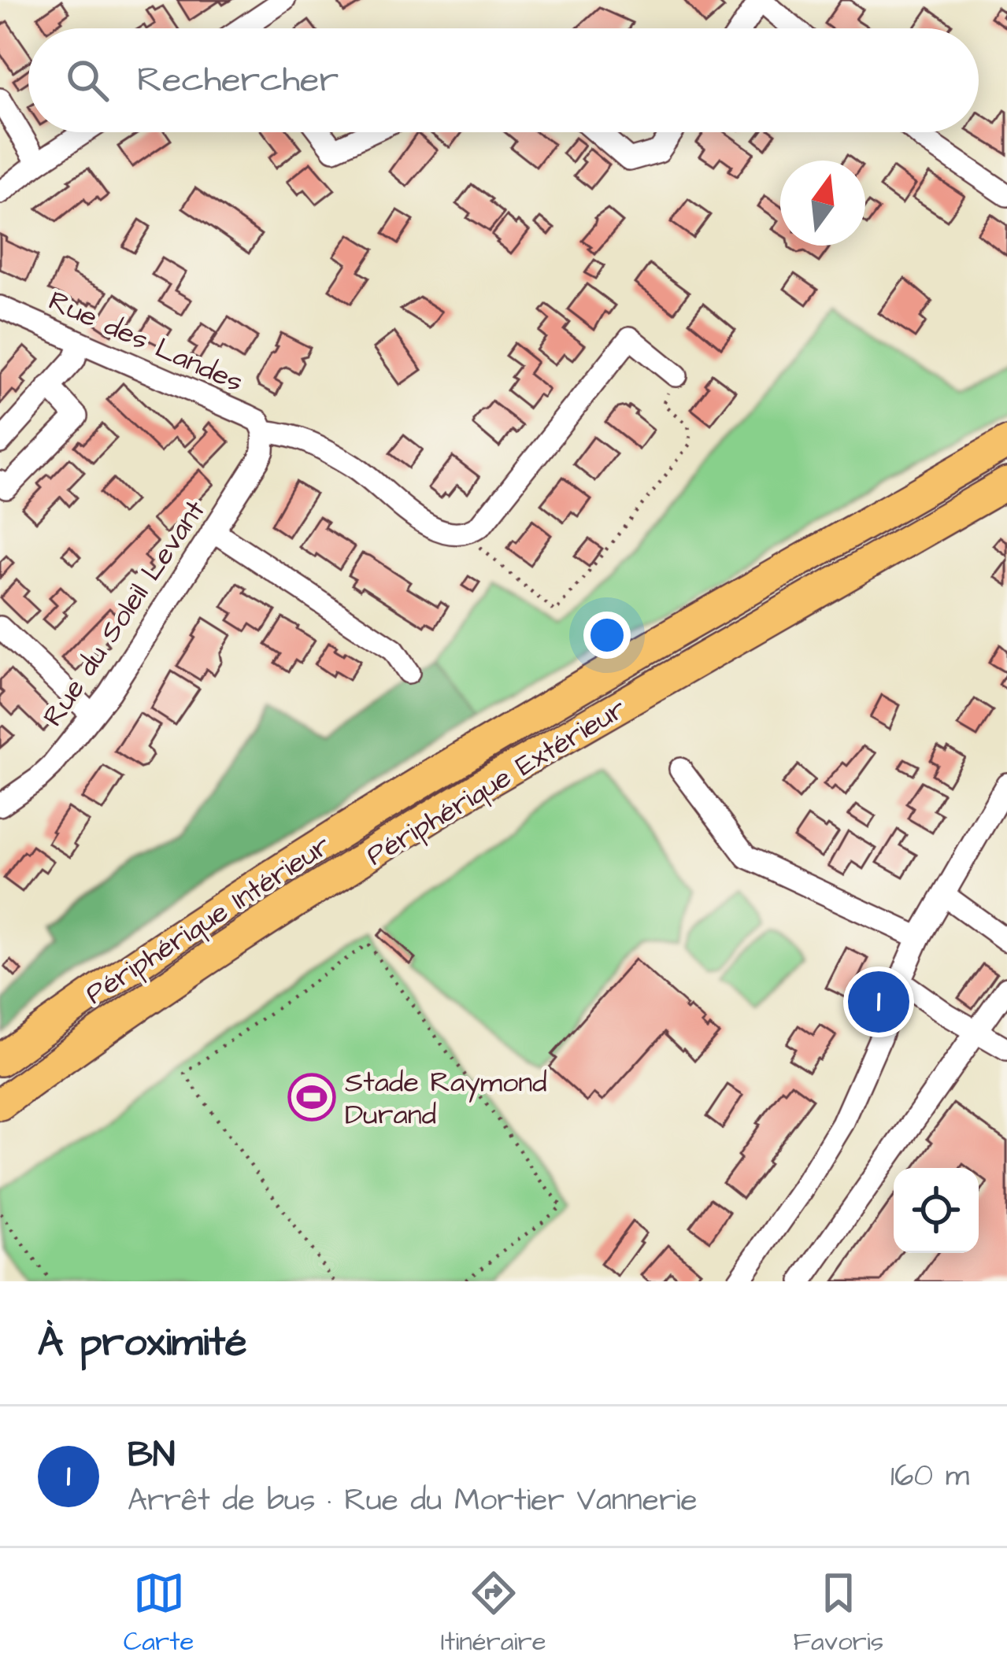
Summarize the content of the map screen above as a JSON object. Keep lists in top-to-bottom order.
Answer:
{
  "streets": {
    "highway": ["Périphérique Extérieur", "Périphérique Intérieur"],
    "street": ["Rue des Landes", "Rue du Soleil Levant"]
  },
  "crossings": [
    ["Rue des Landes", "Rue du Soleil Levant"]
  ],
  "places": {
    "sports": ["Stade Raymond Durand"]
  },
  "north": "top",
  "page": {
    "search": "Rechercher",
    "pins": "1",
    "heading": "À proximité",
    "list": [
      {
        "mark": "1",
        "name": "BN",
        "note": "Arrêt de bus · Rue du Mortier Vannerie",
        "value": "160 m"
      }
    ],
    "nav": ["Carte", "Itinéraire", "Favoris"]
  }
}
